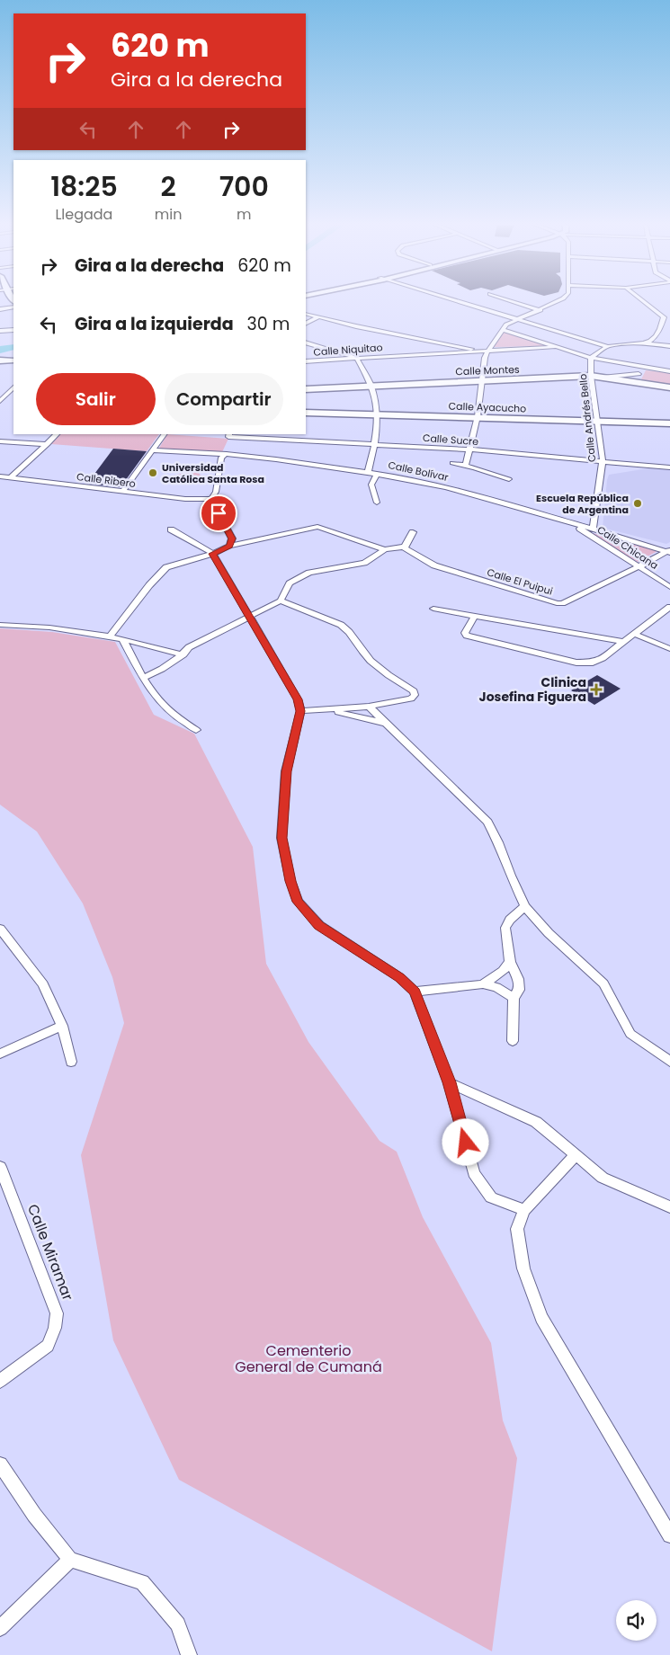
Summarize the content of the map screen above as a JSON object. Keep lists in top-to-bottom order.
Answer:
{
  "streets": {
    "street": [
      "Calle Niquitao",
      "Calle Montes",
      "Calle Ayacucho",
      "Calle Andrés Bello",
      "Calle Sucre",
      "Calle Bolívar",
      "Calle Ribero",
      "Calle Chicana",
      "Calle El Puipui",
      "Calle Miramar"
    ]
  },
  "crossings": [
    ["Calle Montes", "Calle Andrés Bello"],
    ["Calle Ayacucho", "Calle Andrés Bello"],
    ["Calle Andrés Bello", "Calle Sucre"],
    ["Calle Andrés Bello", "Calle Bolívar"],
    ["Calle Bolívar", "Calle Chicana"],
    ["Calle Bolívar", "Calle El Puipui"],
    ["Calle Chicana", "Calle El Puipui"]
  ],
  "parks": ["Cementerio General de Cumaná"],
  "places": {
    "other": ["Universidad Católica Santa Rosa", "Escuela República de Argentina"],
    "health": ["Clinica Josefina Figuera"]
  },
  "page": {
    "turn": ["620 m", "Gira a la derecha"],
    "eta": [
      "18:25",
      "Llegada",
      "2",
      "min",
      "700",
      "m"
    ],
    "list": [
      {
        "name": "Gira a la derecha",
        "value": "620 m"
      },
      {
        "name": "Gira a la izquierda",
        "value": "30 m"
      }
    ],
    "buttons": ["Salir", "Compartir"]
  }
}
